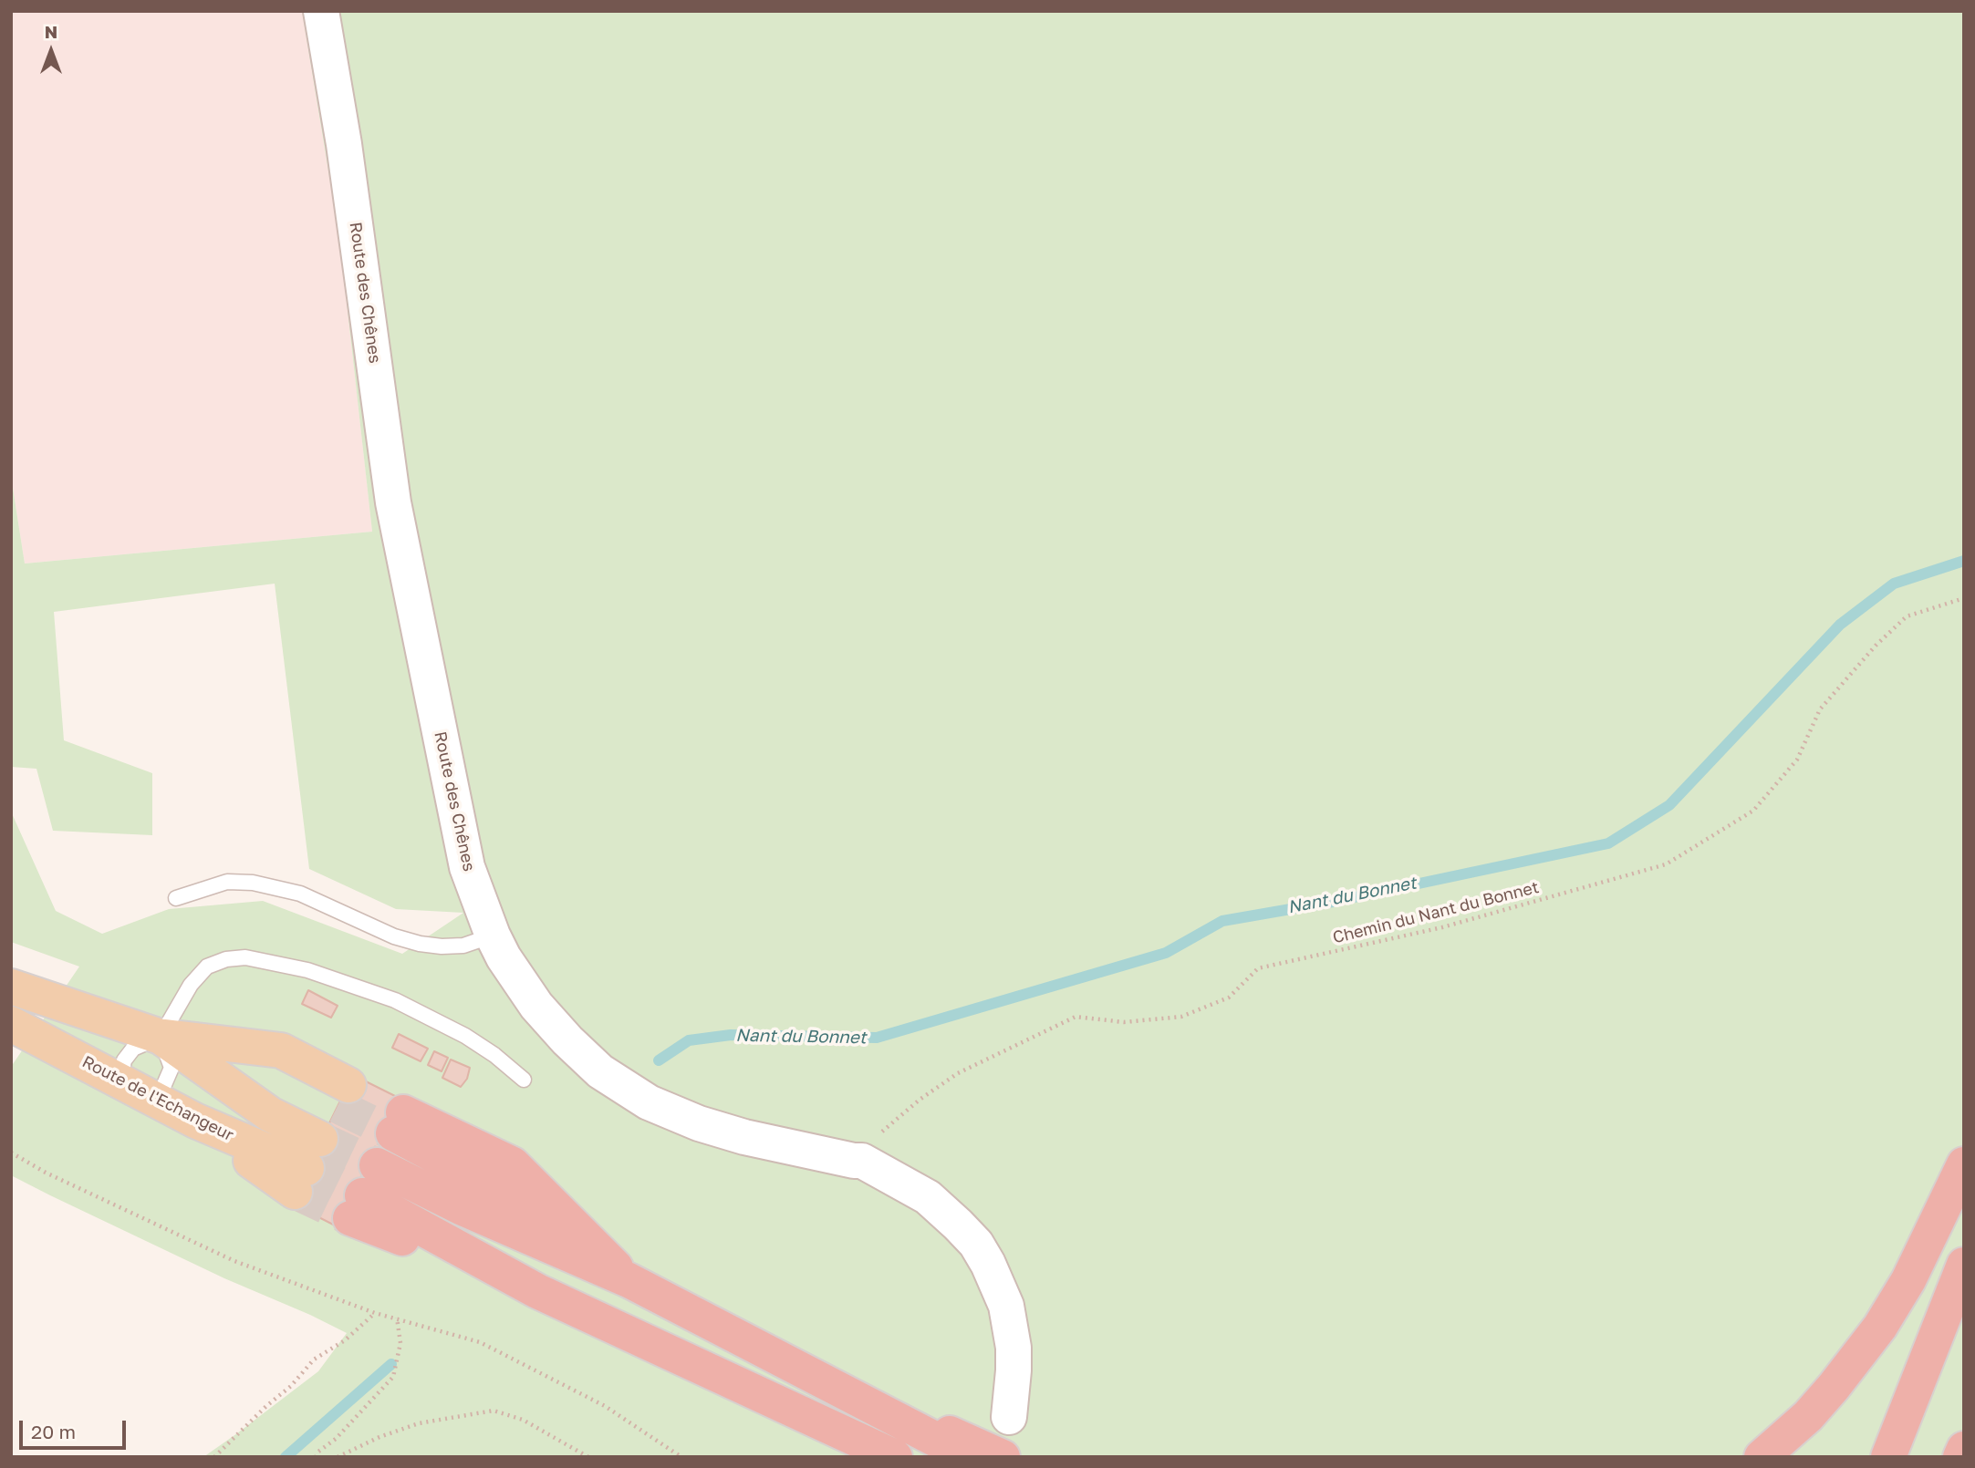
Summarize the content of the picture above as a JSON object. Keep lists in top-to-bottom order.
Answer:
{
  "streets": {
    "main road": ["Route de l'Echangeur"],
    "street": ["Route des Chênes"],
    "path": ["Chemin du Nant du Bonnet"]
  },
  "crossings": [
    ["Route des Chênes", "Chemin du Nant du Bonnet"]
  ],
  "water": ["Nant du Bonnet"],
  "scale_bar": "20 m",
  "north": "top"
}
